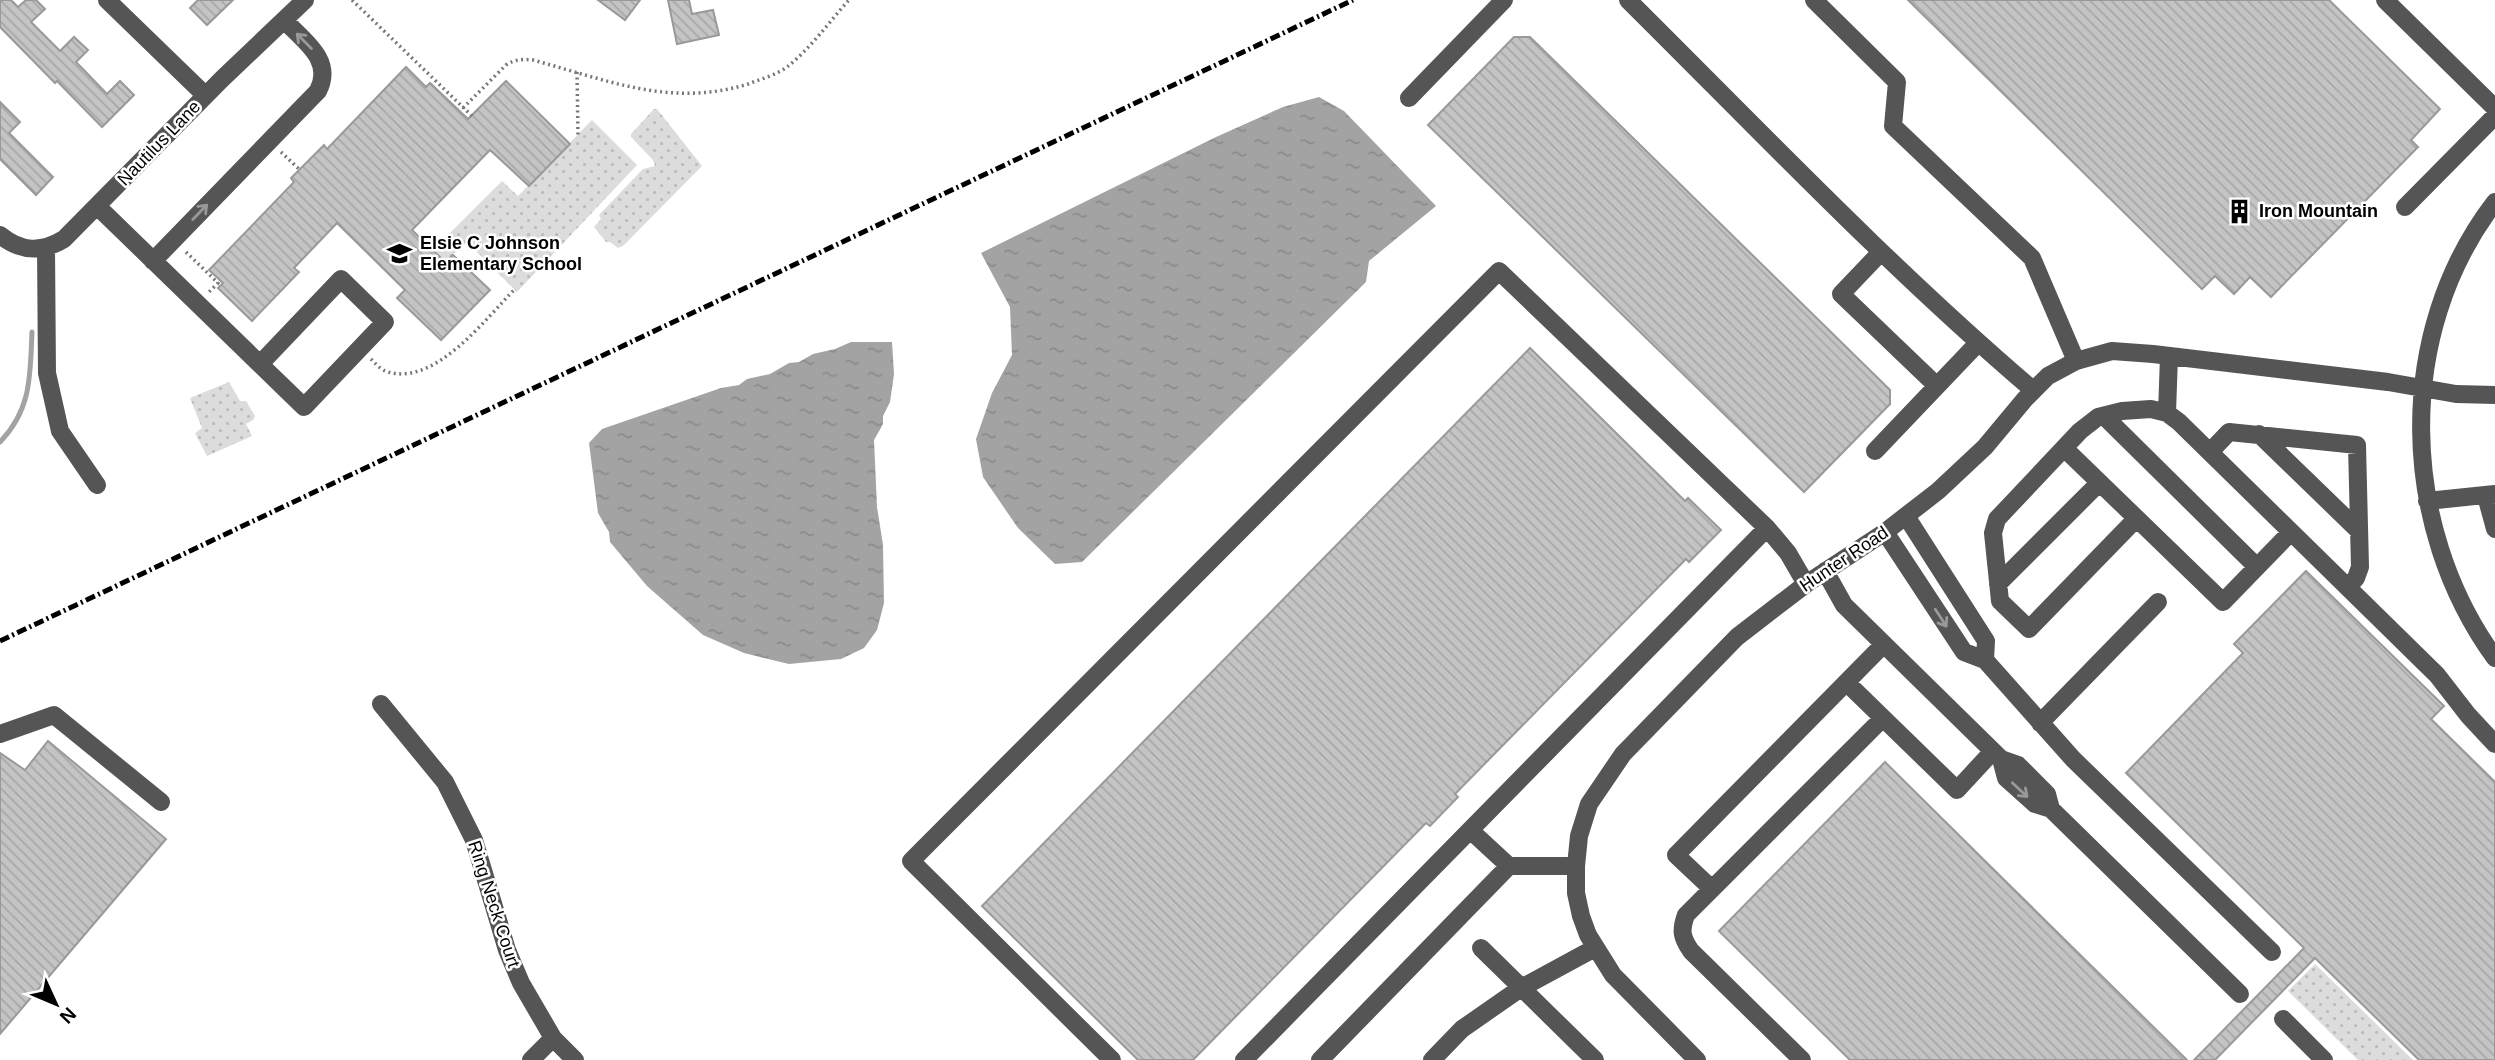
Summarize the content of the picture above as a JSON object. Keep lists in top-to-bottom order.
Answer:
{
  "streets": {
    "street": ["Nautilus Lane", "Hunter Road", "Ring Neck Court"]
  },
  "places": {
    "building": ["Iron Mountain"],
    "school or university": ["Elsie C Johnson Elementary School"]
  },
  "north": "bottom right"
}
